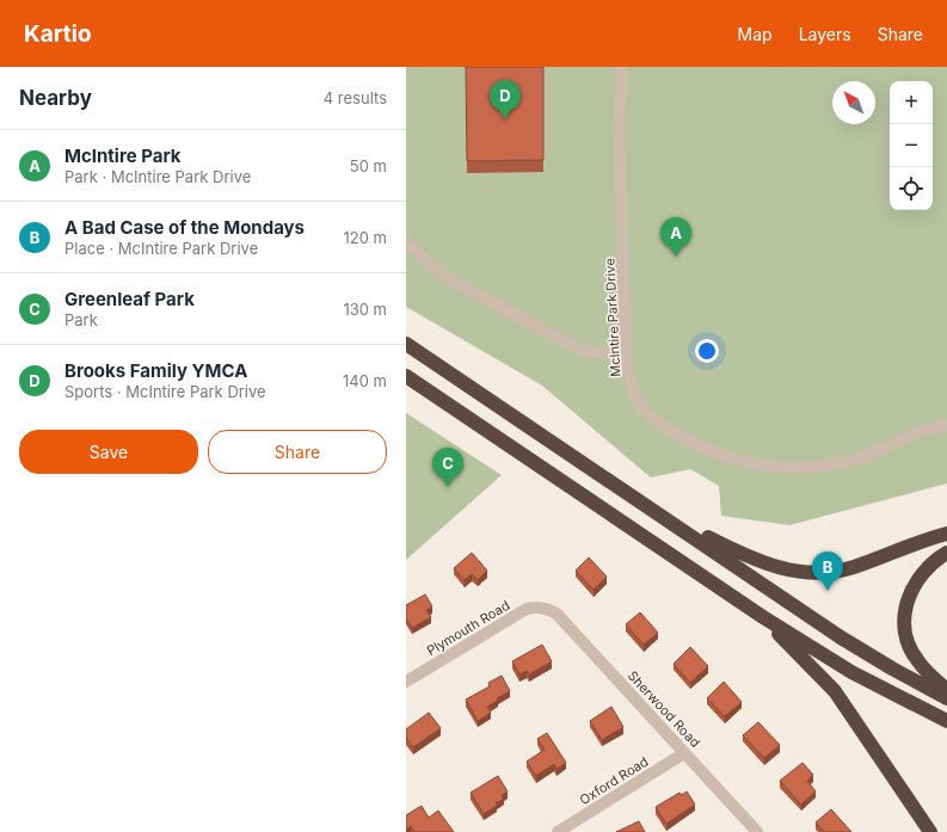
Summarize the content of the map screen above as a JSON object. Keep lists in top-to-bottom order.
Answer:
{
  "streets": {
    "street": [
      "McIntire Park Drive",
      "Plymouth Road",
      "Sherwood Road",
      "Oxford Road"
    ]
  },
  "crossings": [
    ["Plymouth Road", "Sherwood Road"],
    ["Sherwood Road", "Oxford Road"]
  ],
  "north": "top left",
  "page": {
    "header": "Kartio",
    "nav": ["Map", "Layers", "Share"],
    "heading": ["Nearby", "4 results"],
    "pins": [
      "D",
      "A",
      "C",
      "B"
    ],
    "map_buttons": ["+", "−"],
    "list": [
      {
        "mark": "A",
        "name": "McIntire Park",
        "note": "Park · McIntire Park Drive",
        "value": "50 m"
      },
      {
        "mark": "B",
        "name": "A Bad Case of the Mondays",
        "note": "Place · McIntire Park Drive",
        "value": "120 m"
      },
      {
        "mark": "C",
        "name": "Greenleaf Park",
        "note": "Park",
        "value": "130 m"
      },
      {
        "mark": "D",
        "name": "Brooks Family YMCA",
        "note": "Sports · McIntire Park Drive",
        "value": "140 m"
      }
    ],
    "buttons": ["Save", "Share"]
  }
}
